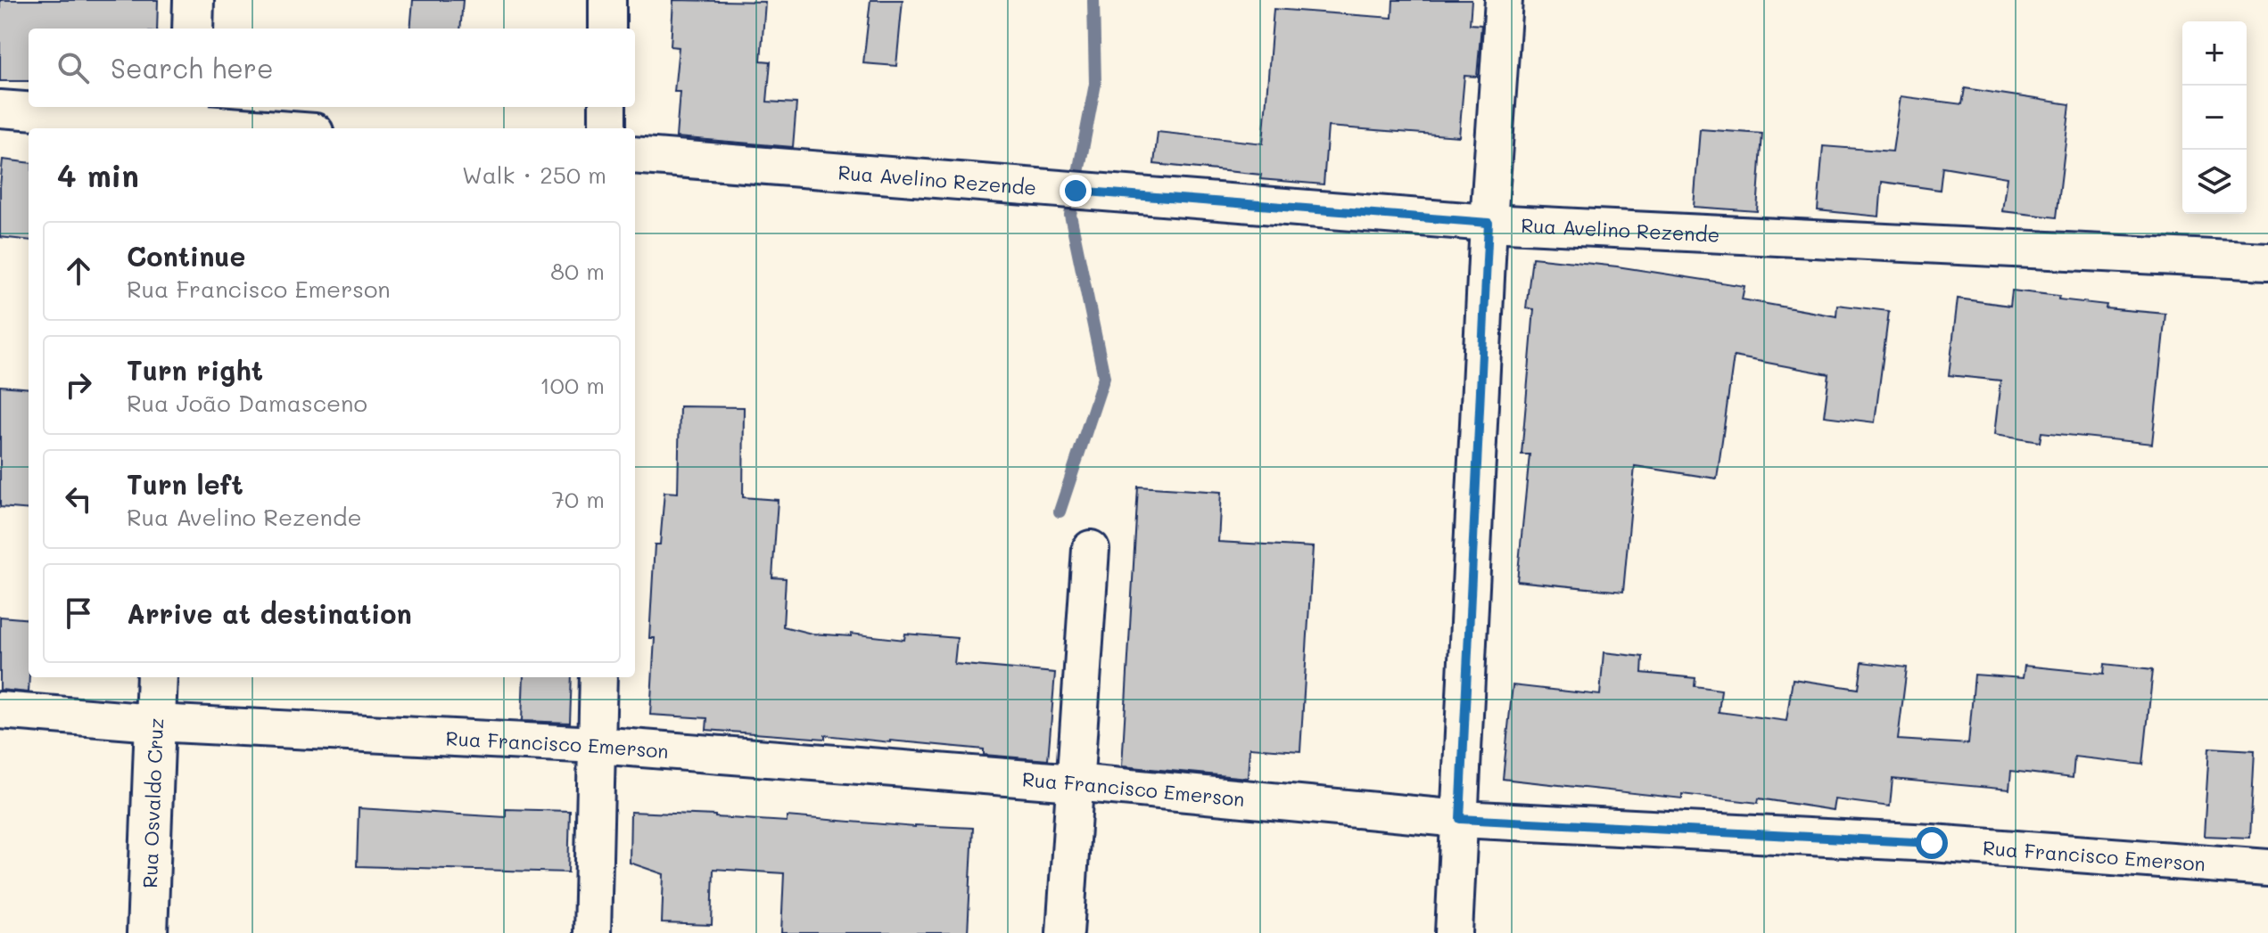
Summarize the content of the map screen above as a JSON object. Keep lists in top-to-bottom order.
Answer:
{
  "streets": {
    "main road": ["Rua Osvaldo Cruz"],
    "street": ["Rua Avelino Rezende", "Rua Francisco Emerson"]
  },
  "crossings": [
    ["Rua Francisco Emerson", "Rua Osvaldo Cruz"]
  ],
  "page": {
    "map_buttons": ["+", "−"],
    "search": "Search here",
    "heading": ["4 min", "Walk · 250 m"],
    "list": [
      ["Continue", "Rua Francisco Emerson", "80 m"],
      ["Turn right", "Rua João Damasceno", "100 m"],
      ["Turn left", "Rua Avelino Rezende", "70 m"],
      "Arrive at destination"
    ]
  }
}
